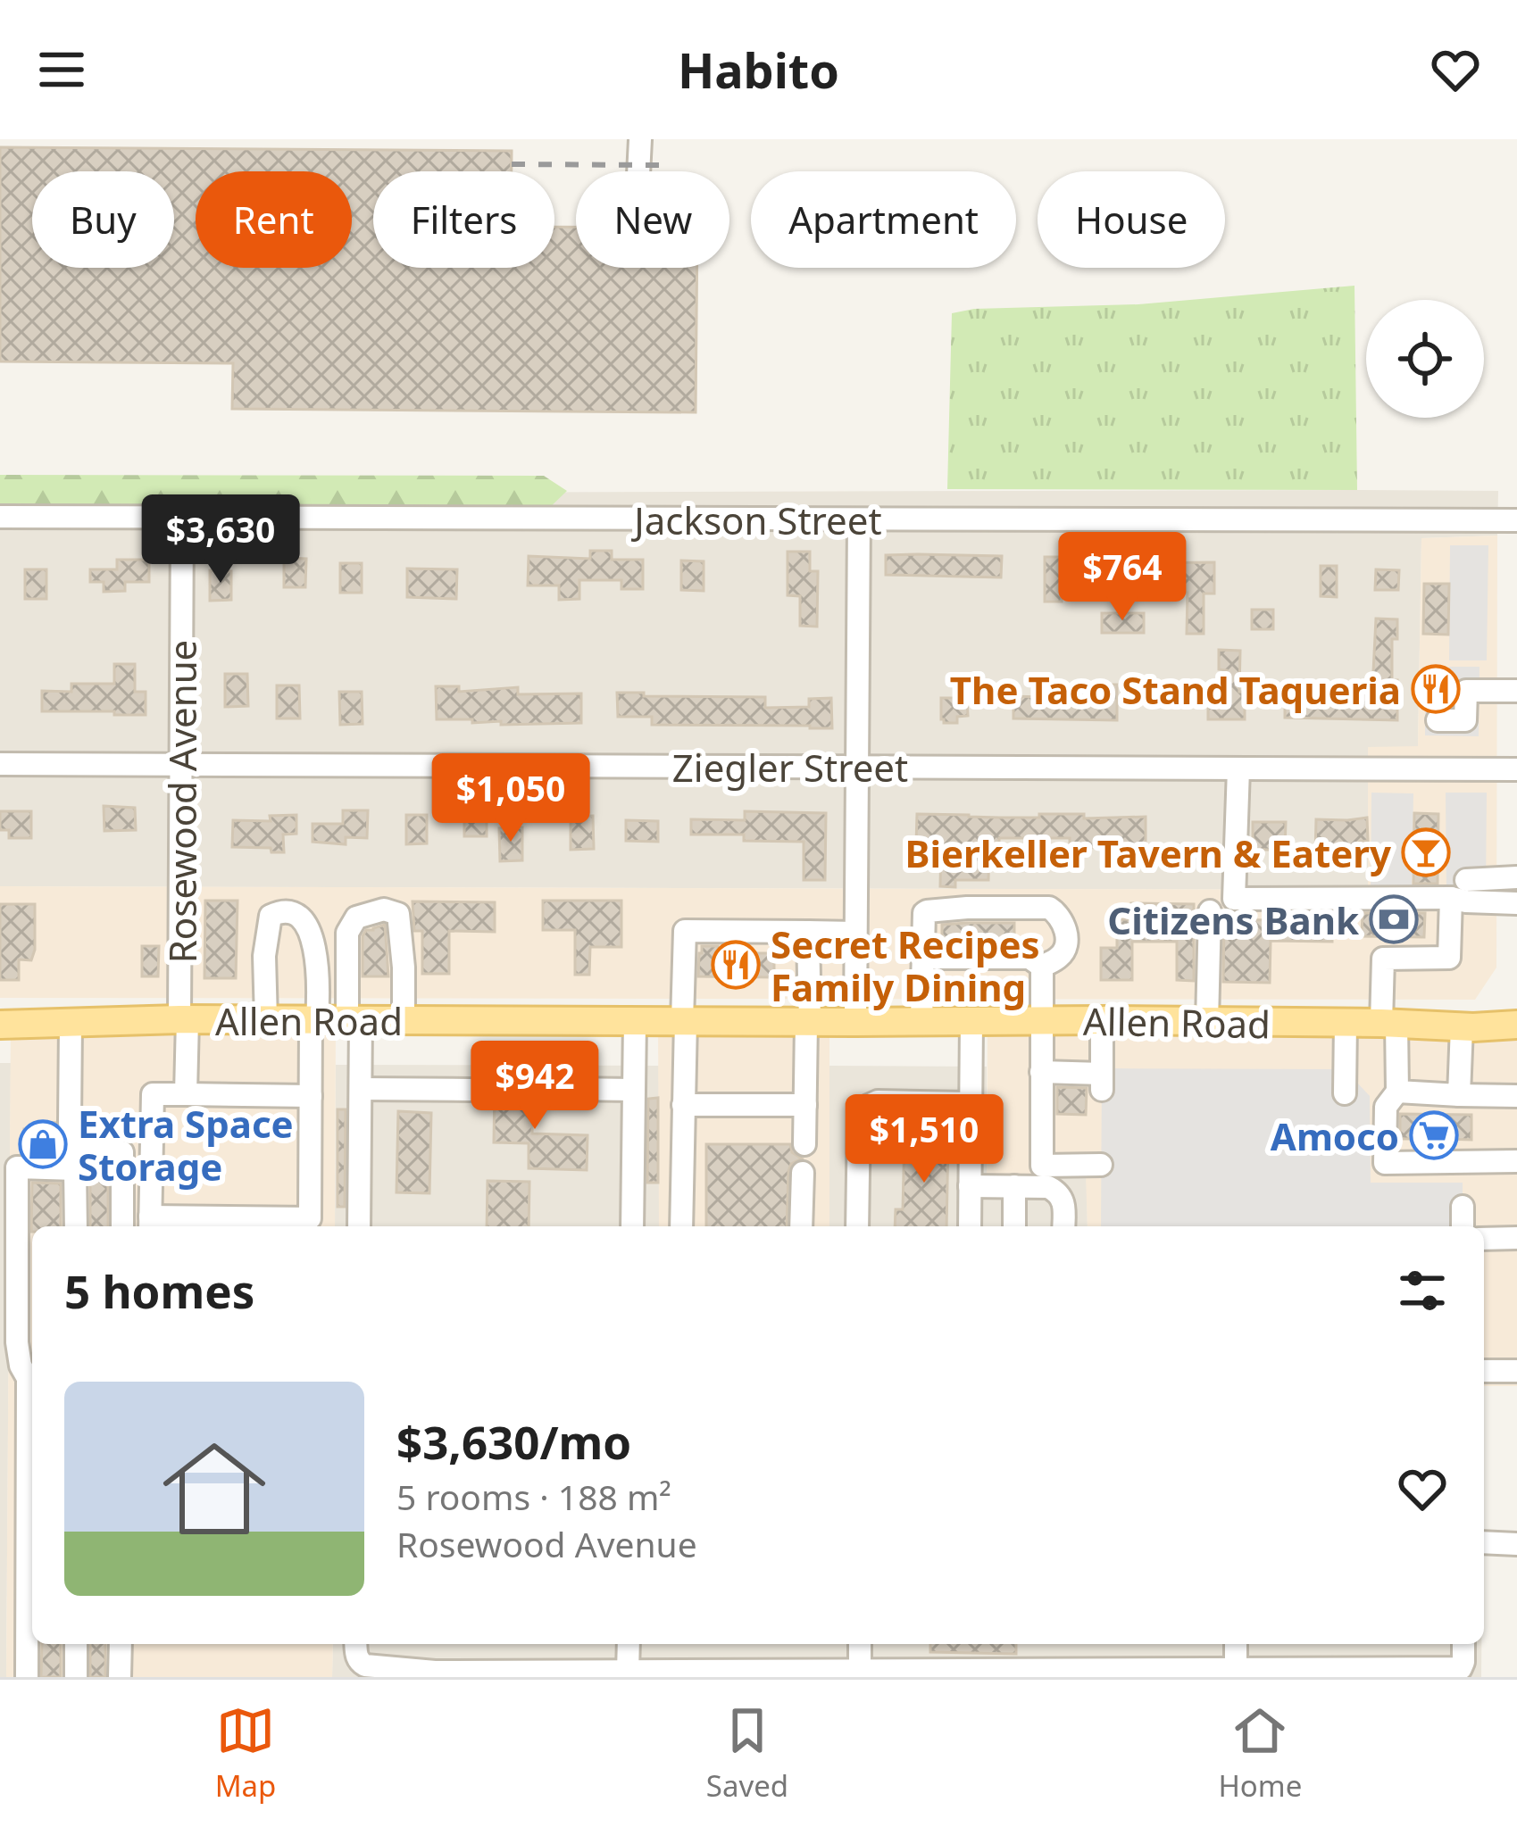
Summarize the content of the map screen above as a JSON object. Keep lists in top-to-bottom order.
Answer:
{
  "streets": {
    "main road": ["Allen Road"],
    "street": ["Jackson Street", "Ziegler Street", "Rosewood Avenue"]
  },
  "crossings": [
    ["Jackson Street", "Rosewood Avenue"],
    ["Ziegler Street", "Rosewood Avenue"],
    ["Rosewood Avenue", "Allen Road"]
  ],
  "places": {
    "restaurant": ["The Taco Stand Taqueria", "Secret Recipes Family Dining"],
    "bar": ["Bierkeller Tavern & Eatery"],
    "bank": ["Citizens Bank"],
    "supermarket": ["Amoco"],
    "shop": ["Extra Space Storage"]
  },
  "page": {
    "header": "Habito",
    "chip": [
      "Buy",
      "Rent",
      "Filters",
      "New",
      "Apartment",
      "House"
    ],
    "price": [
      "$3,630",
      "$764",
      "$1,050",
      "$942",
      "$1,510"
    ],
    "heading": "5 homes",
    "list": [
      {
        "name": "$3,630/mo",
        "note": "5 rooms · 188 m² · Rosewood Avenue"
      }
    ],
    "tabs": ["Map", "Saved", "Home"]
  }
}
